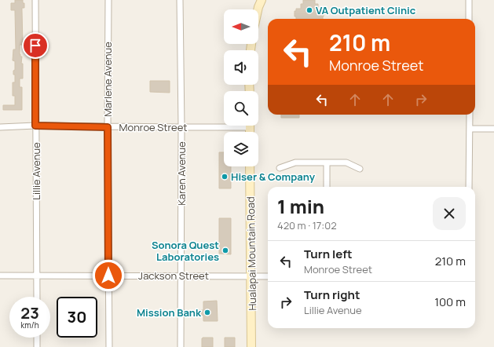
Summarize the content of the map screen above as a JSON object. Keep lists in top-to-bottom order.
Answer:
{
  "streets": {
    "main road": ["Hualapai Mountain Road"],
    "street": [
      "Marlene Avenue",
      "Monroe Street",
      "Lillie Avenue",
      "Karen Avenue",
      "Jackson Street"
    ]
  },
  "crossings": [
    ["Marlene Avenue", "Monroe Street"],
    ["Marlene Avenue", "Jackson Street"],
    ["Monroe Street", "Lillie Avenue"],
    ["Monroe Street", "Karen Avenue"],
    ["Lillie Avenue", "Jackson Street"],
    ["Karen Avenue", "Jackson Street"],
    ["Hualapai Mountain Road", "Jackson Street"]
  ],
  "places": [
    "VA Outpatient Clinic",
    "Hiser & Company",
    "Sonora Quest Laboratories",
    "Mission Bank"
  ],
  "north": "left",
  "page": {
    "turn": ["210 m", "Monroe Street"],
    "heading": ["1 min", "420 m · 17:02"],
    "list": [
      {
        "name": "Turn left",
        "note": "Monroe Street",
        "value": "210 m"
      },
      {
        "name": "Turn right",
        "note": "Lillie Avenue",
        "value": "100 m"
      }
    ],
    "speed": "23 km/h",
    "limit": "30"
  }
}
